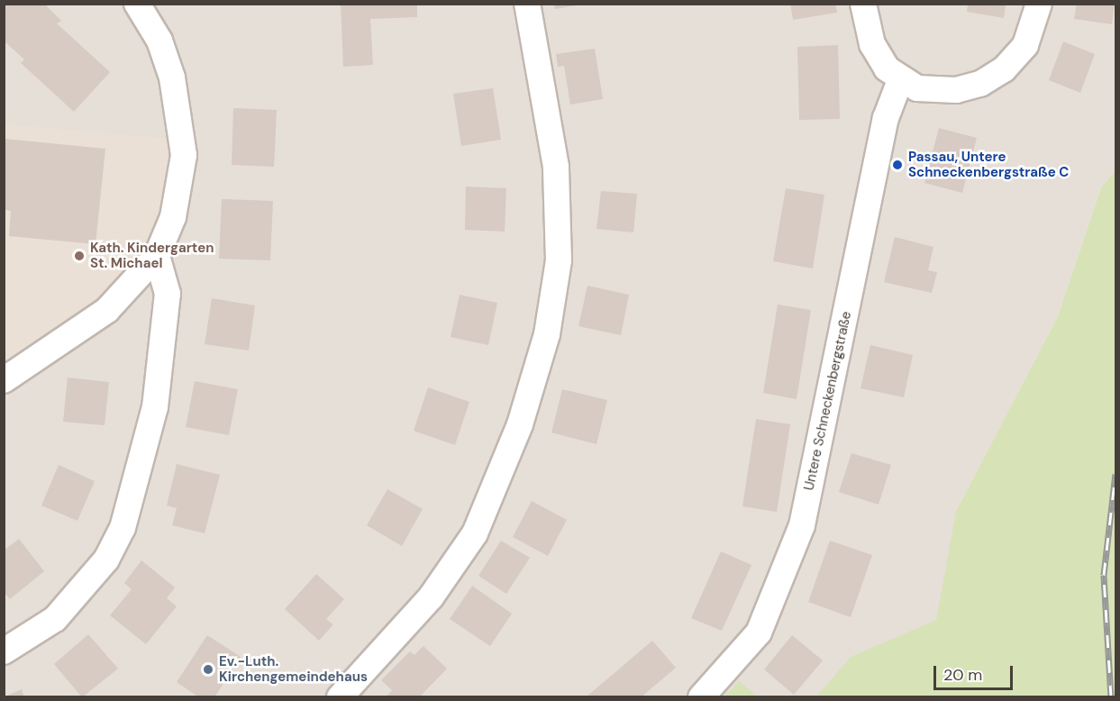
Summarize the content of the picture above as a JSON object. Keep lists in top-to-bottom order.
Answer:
{
  "streets": {
    "street": ["Untere Schneckenbergstraße"]
  },
  "places": ["Passau, Untere Schneckenbergstraße C", "Kath. Kindergarten St. Michael", "Ev.-Luth. Kirchengemeindehaus"],
  "scale_bar": "20 m"
}
